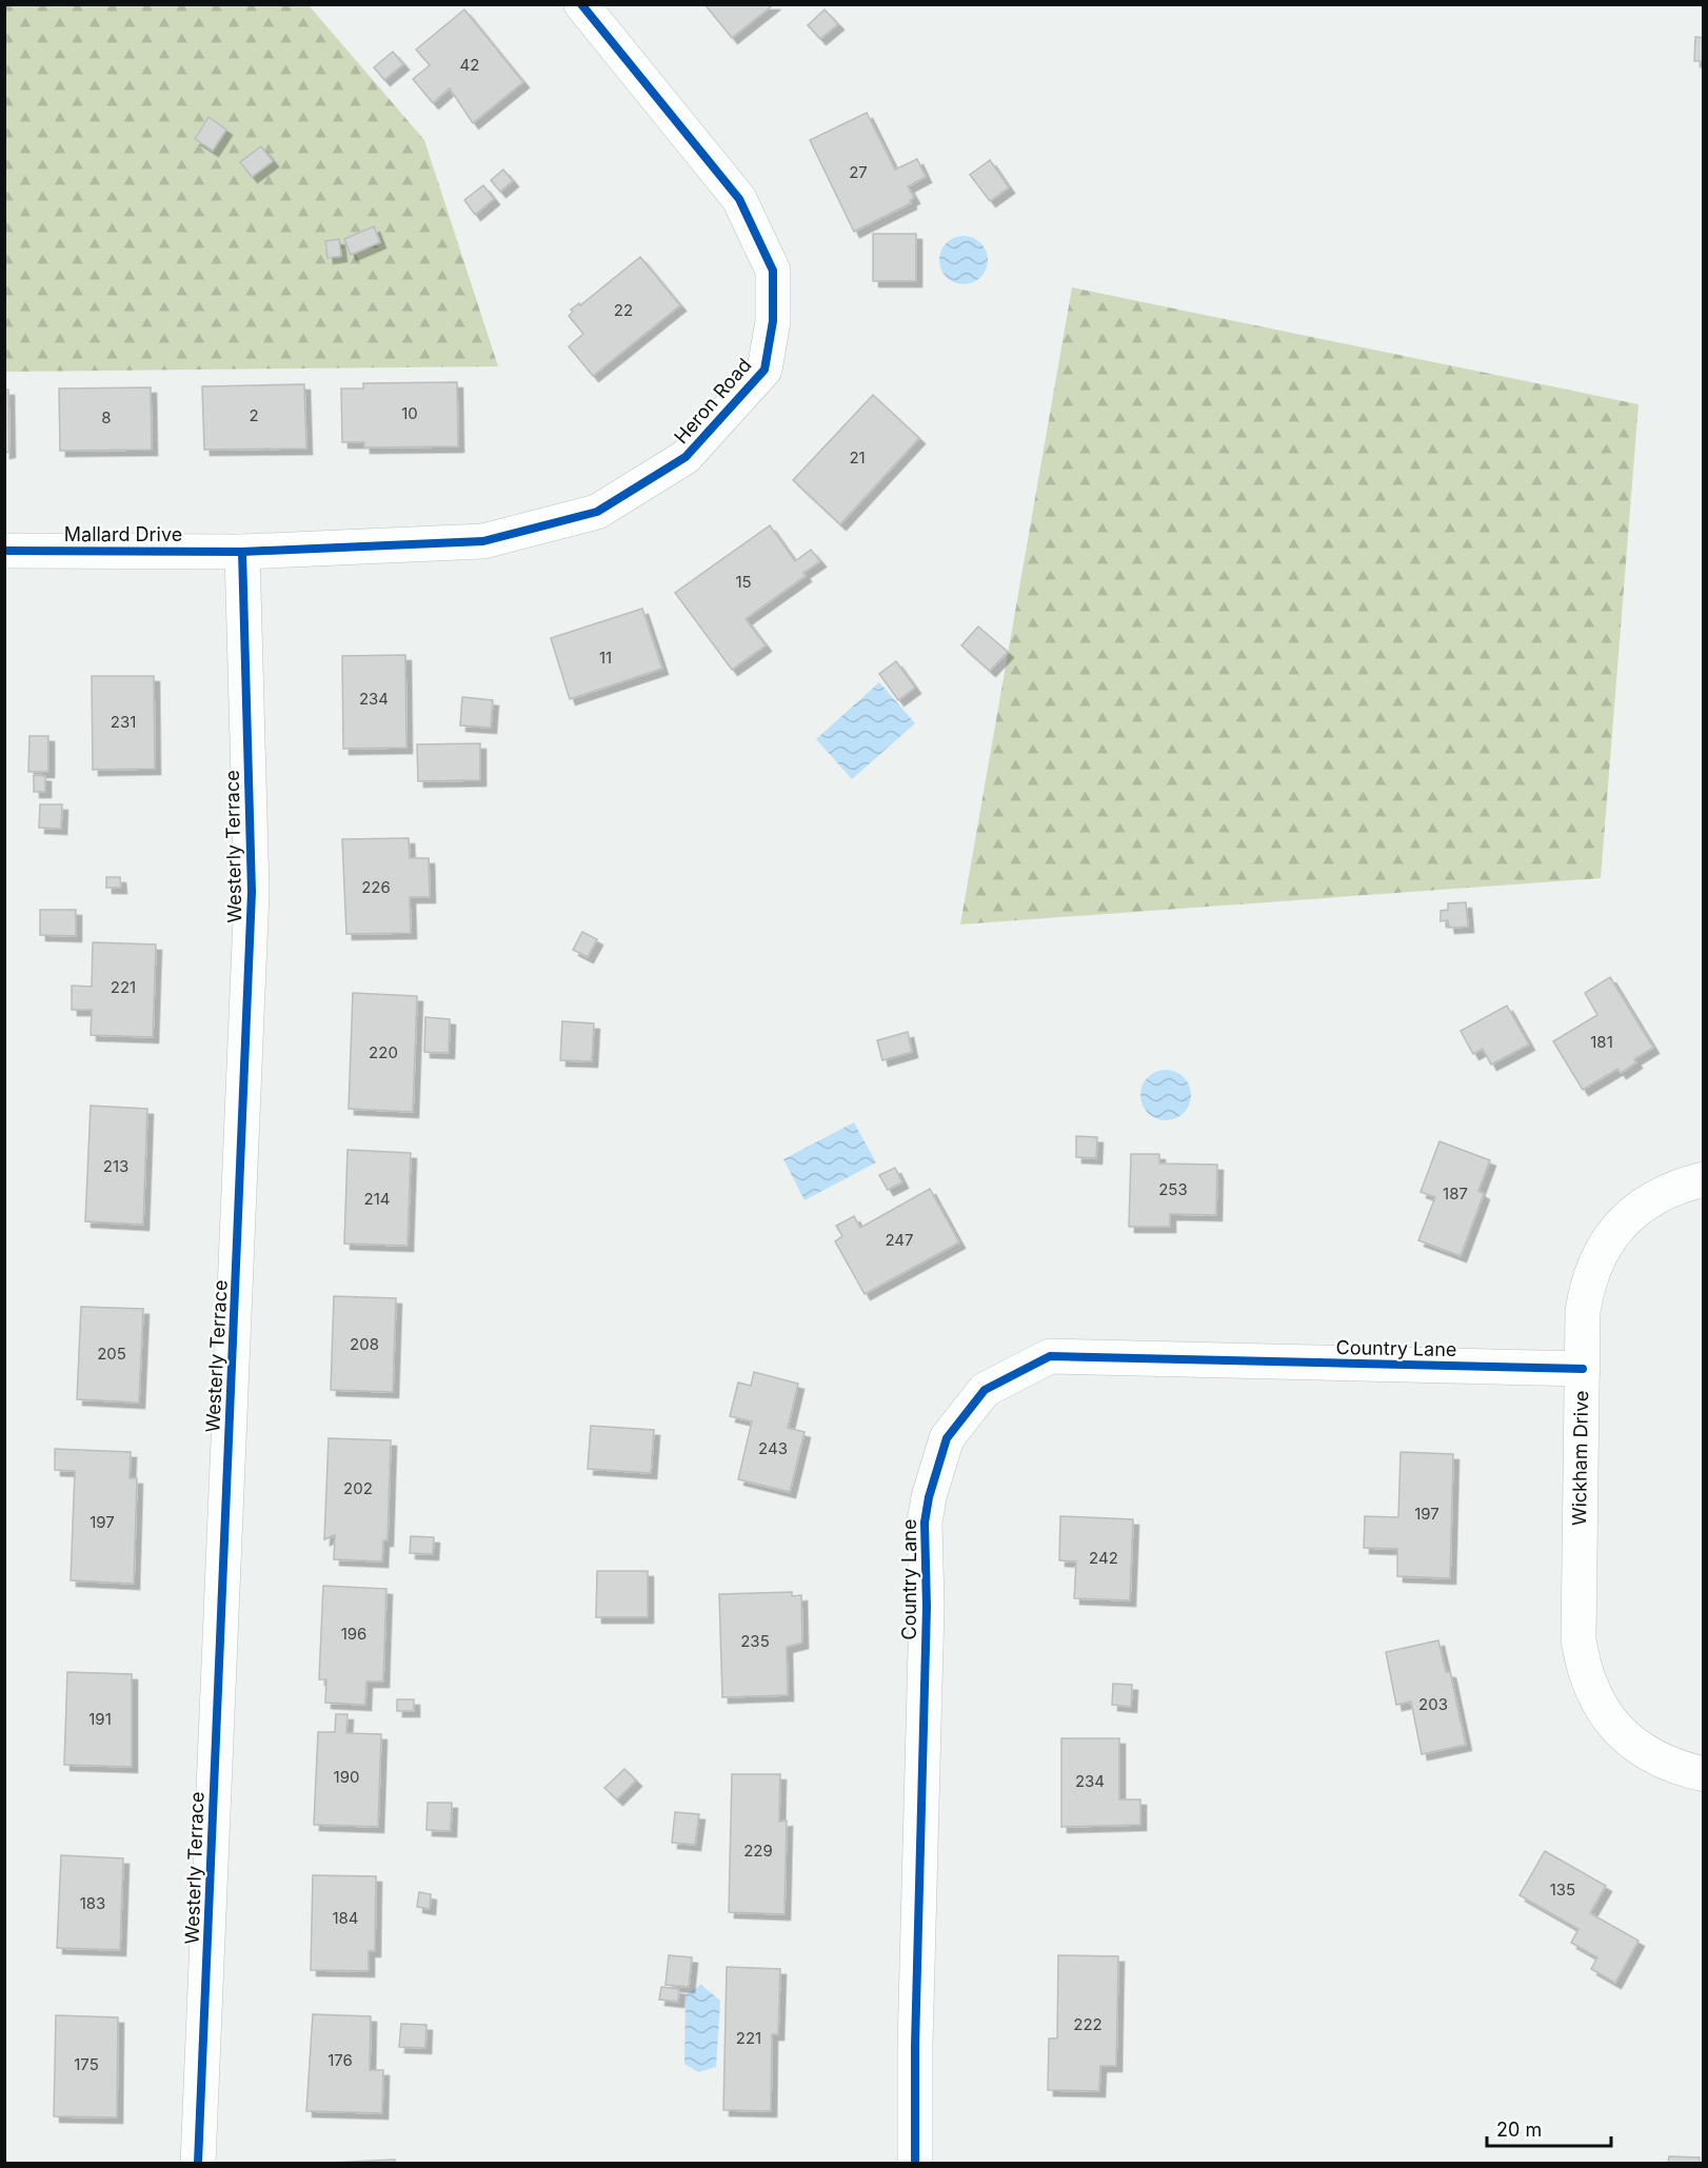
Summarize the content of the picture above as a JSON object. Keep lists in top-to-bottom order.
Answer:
{
  "streets": {
    "street": [
      "Heron Road",
      "Mallard Drive",
      "Westerly Terrace",
      "Country Lane",
      "Wickham Drive"
    ]
  },
  "crossings": [
    ["Heron Road", "Mallard Drive"],
    ["Heron Road", "Westerly Terrace"],
    ["Mallard Drive", "Westerly Terrace"],
    ["Country Lane", "Wickham Drive"]
  ],
  "house_numbers": [
    "42",
    "27",
    "22",
    "10",
    "2",
    "8",
    "21",
    "15",
    "11",
    "234",
    "231",
    "226",
    "221",
    "181",
    "220",
    "213",
    "253",
    "187",
    "214",
    "247",
    "208",
    "205",
    "243",
    "202",
    "197",
    "197",
    "242",
    "196",
    "235",
    "203",
    "191",
    "190",
    "234",
    "229",
    "135",
    "183",
    "184",
    "222",
    "221",
    "176",
    "175"
  ],
  "scale_bar": "20 m"
}
